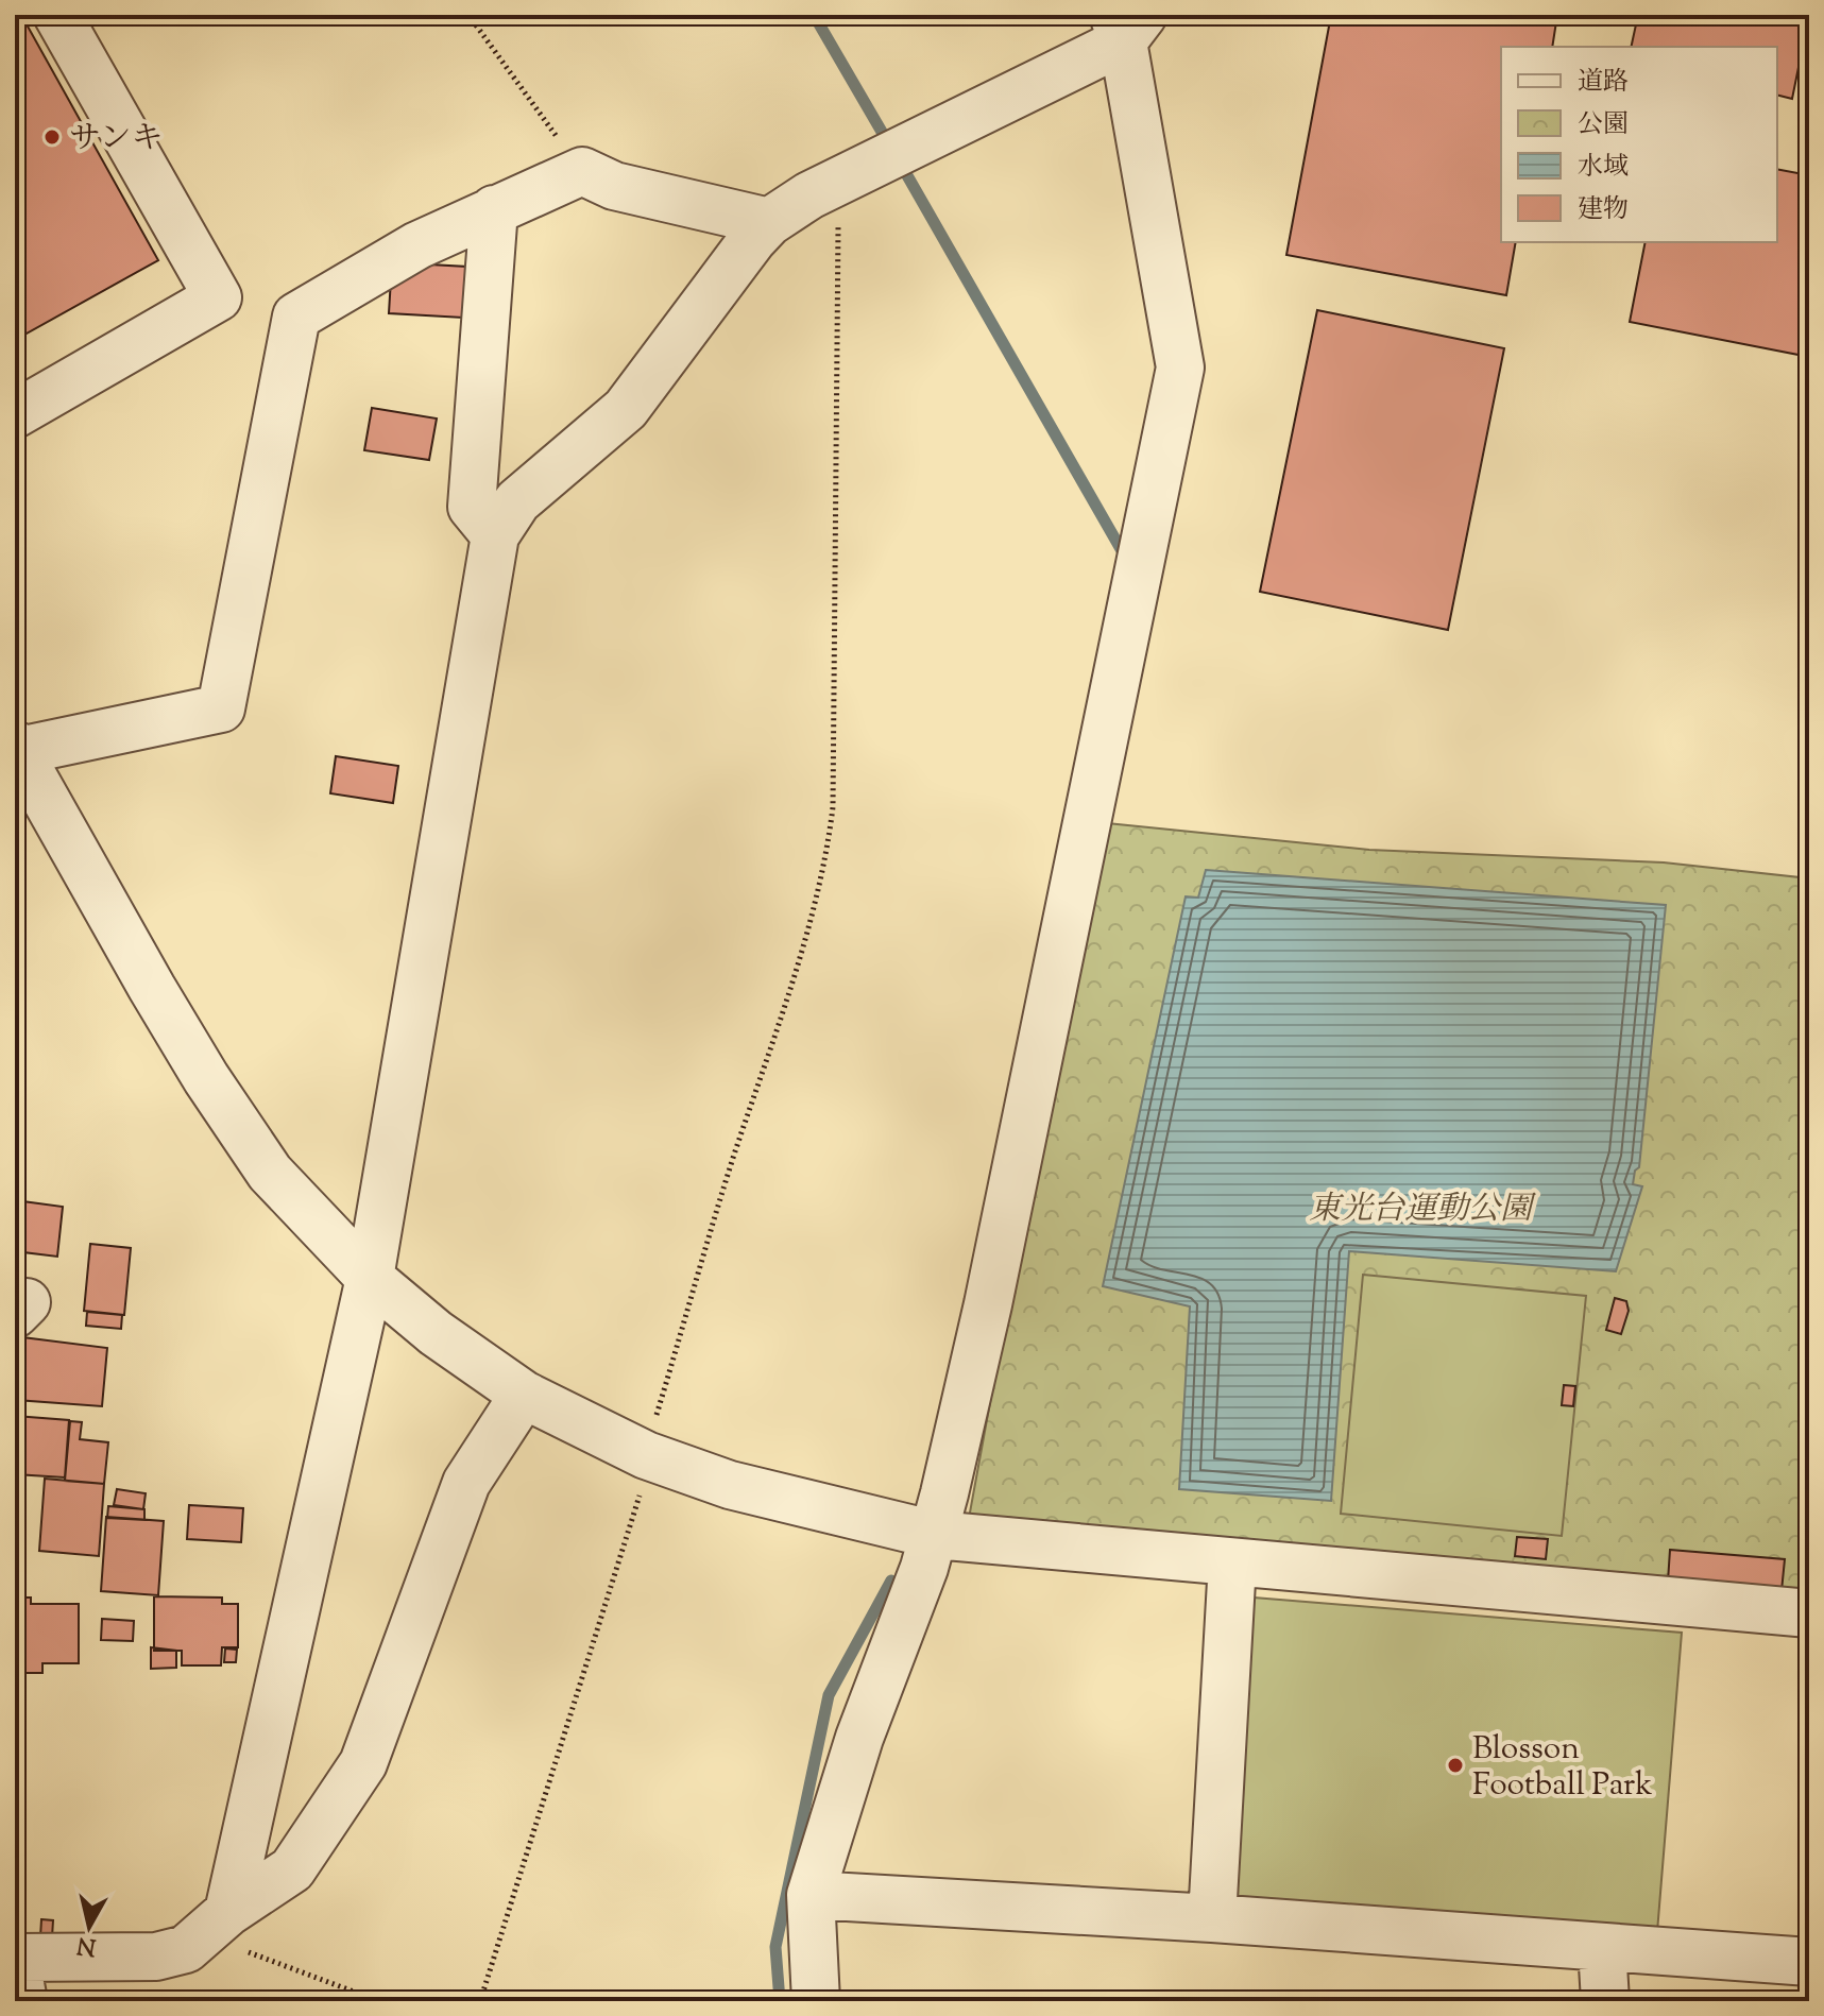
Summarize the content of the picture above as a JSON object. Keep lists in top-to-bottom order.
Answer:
{
  "parks": ["東光台運動公園"],
  "places": ["サンキ", "Blosson Football Park"],
  "legend": [
    "道路",
    "公園",
    "水域",
    "建物"
  ],
  "north": "bottom"
}
